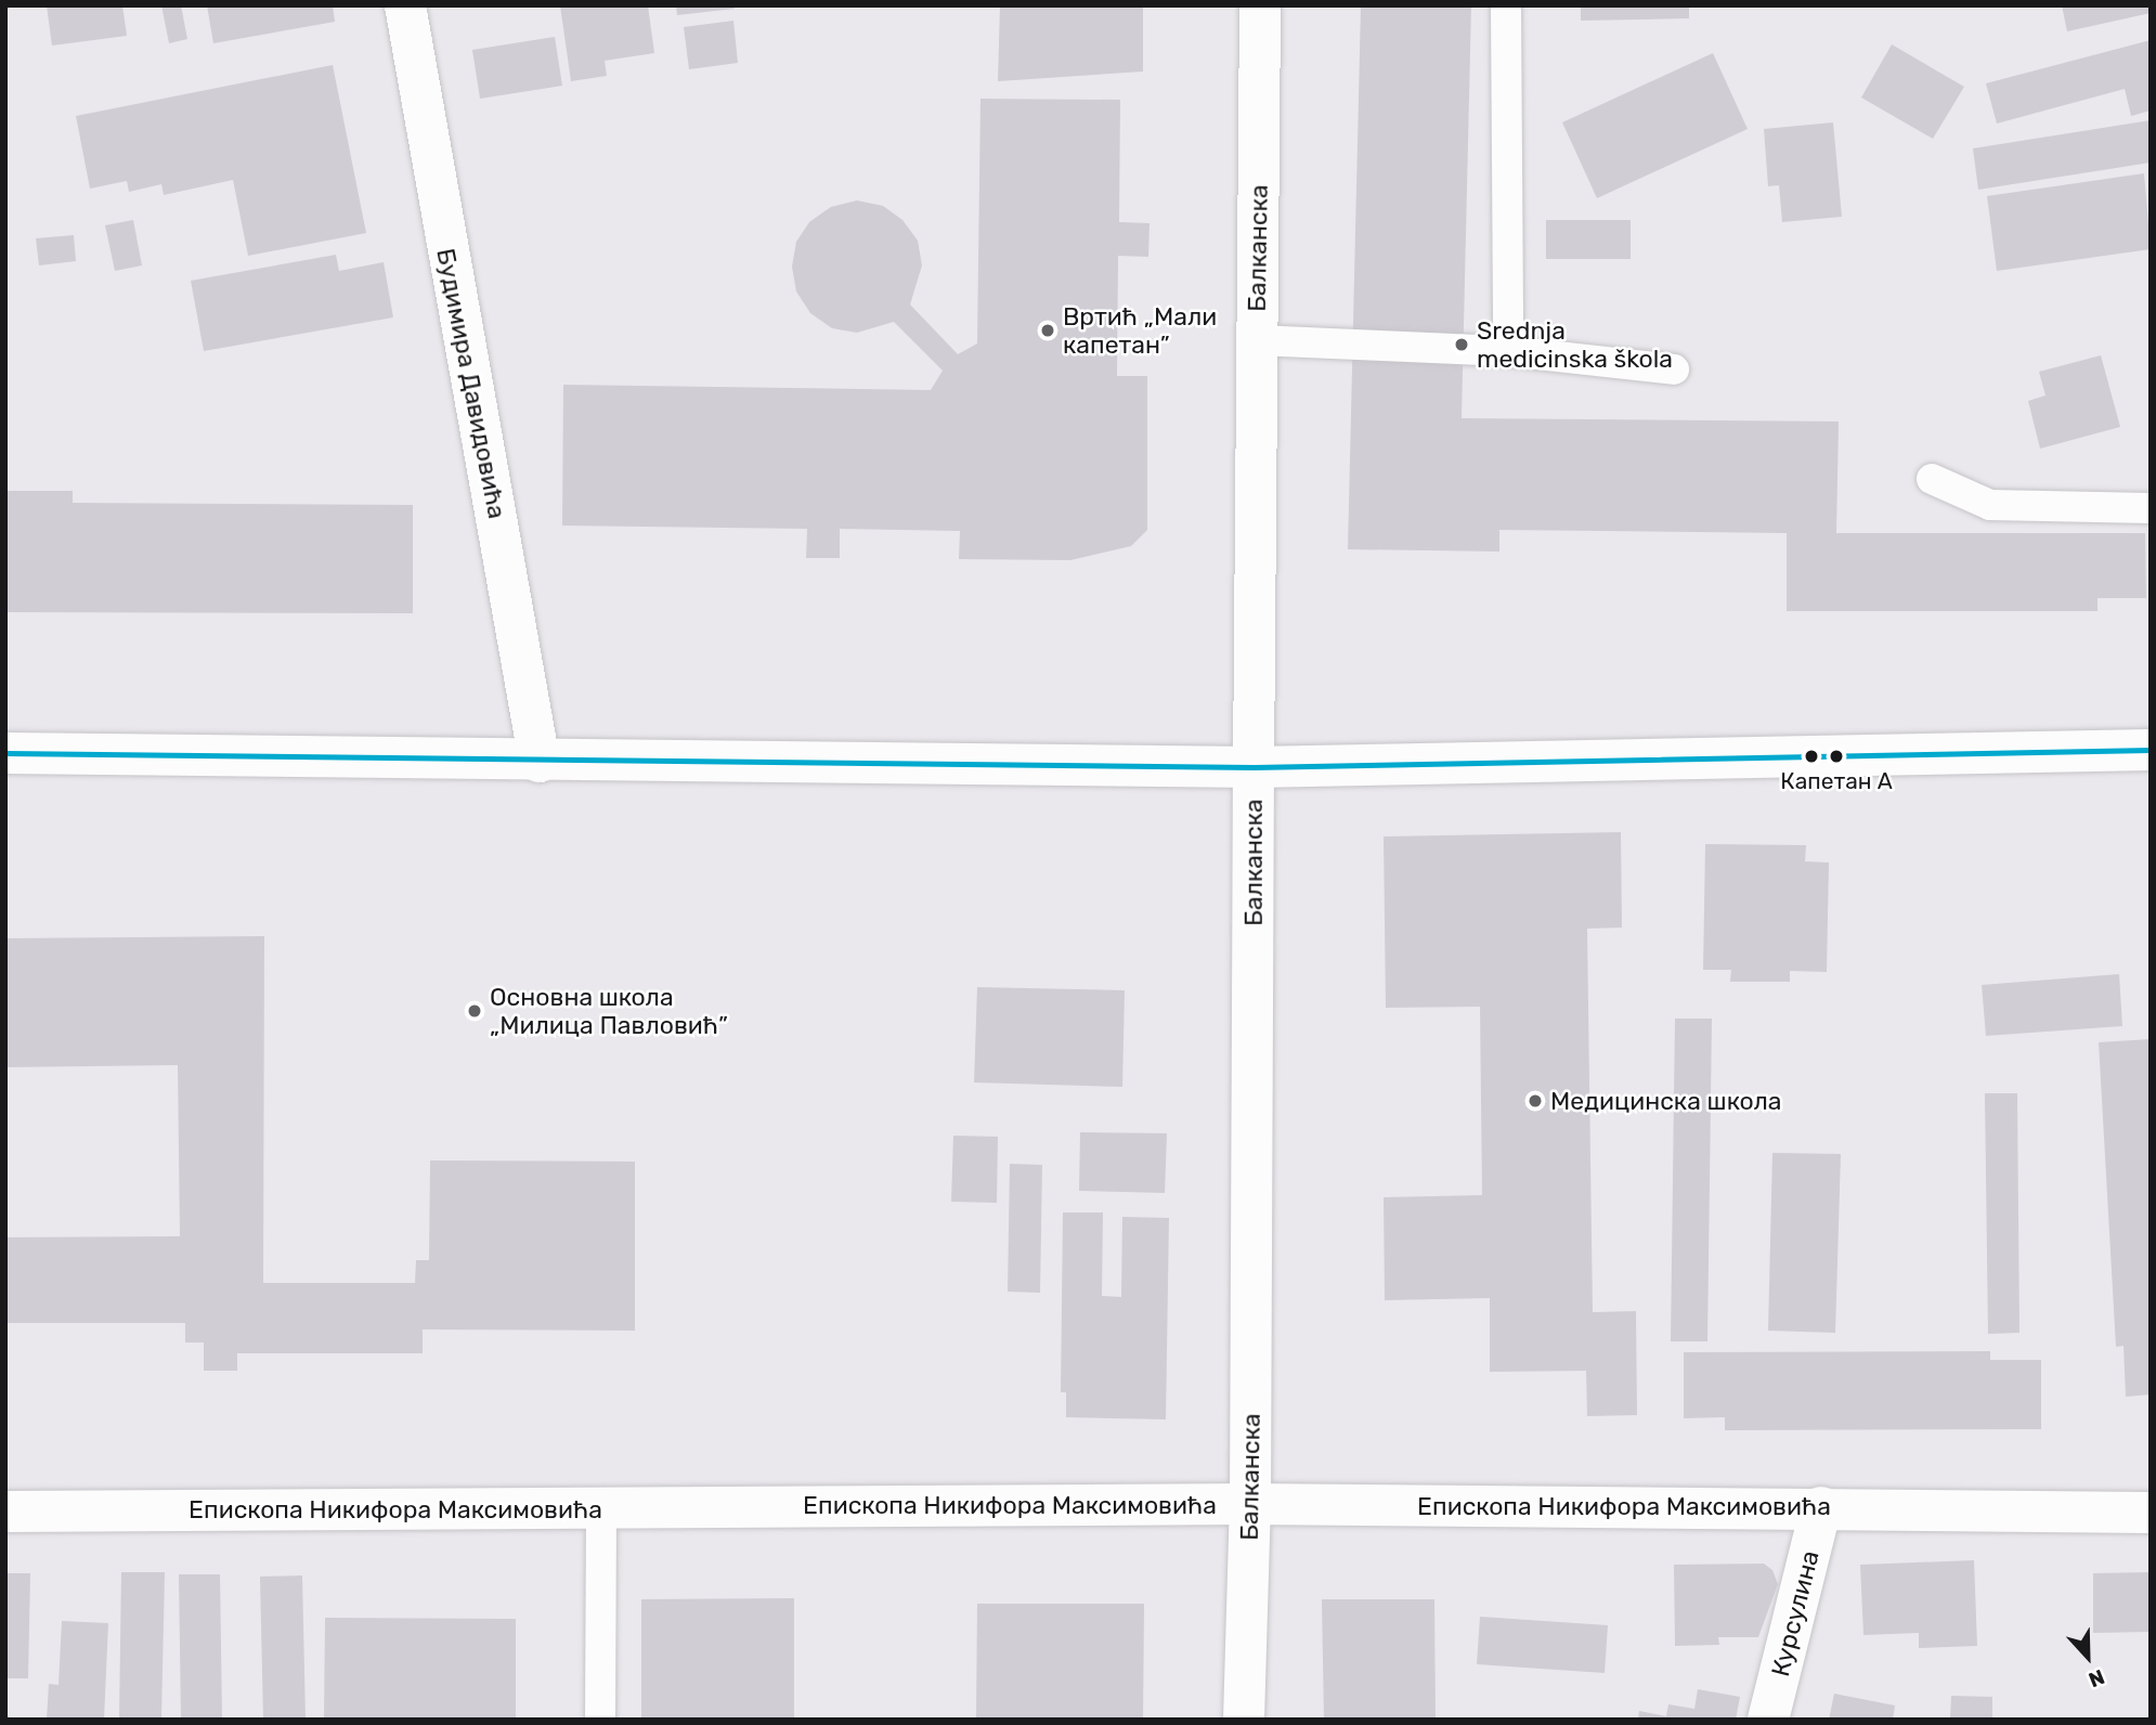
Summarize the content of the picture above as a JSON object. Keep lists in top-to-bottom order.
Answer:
{
  "streets": {
    "street": [
      "Балканска",
      "Будимира Давидовића",
      "Епископа Никифора Максимовића",
      "Курсулина"
    ]
  },
  "crossings": [
    ["Балканска", "Епископа Никифора Максимовића"],
    ["Епископа Никифора Максимовића", "Курсулина"]
  ],
  "places": [
    "Вртић „Мали капетан”",
    "Srednja medicinska škola",
    "Капетан А",
    "Основна школа „Милица Павловић”",
    "Медицинска школа"
  ],
  "north": "bottom"
}
